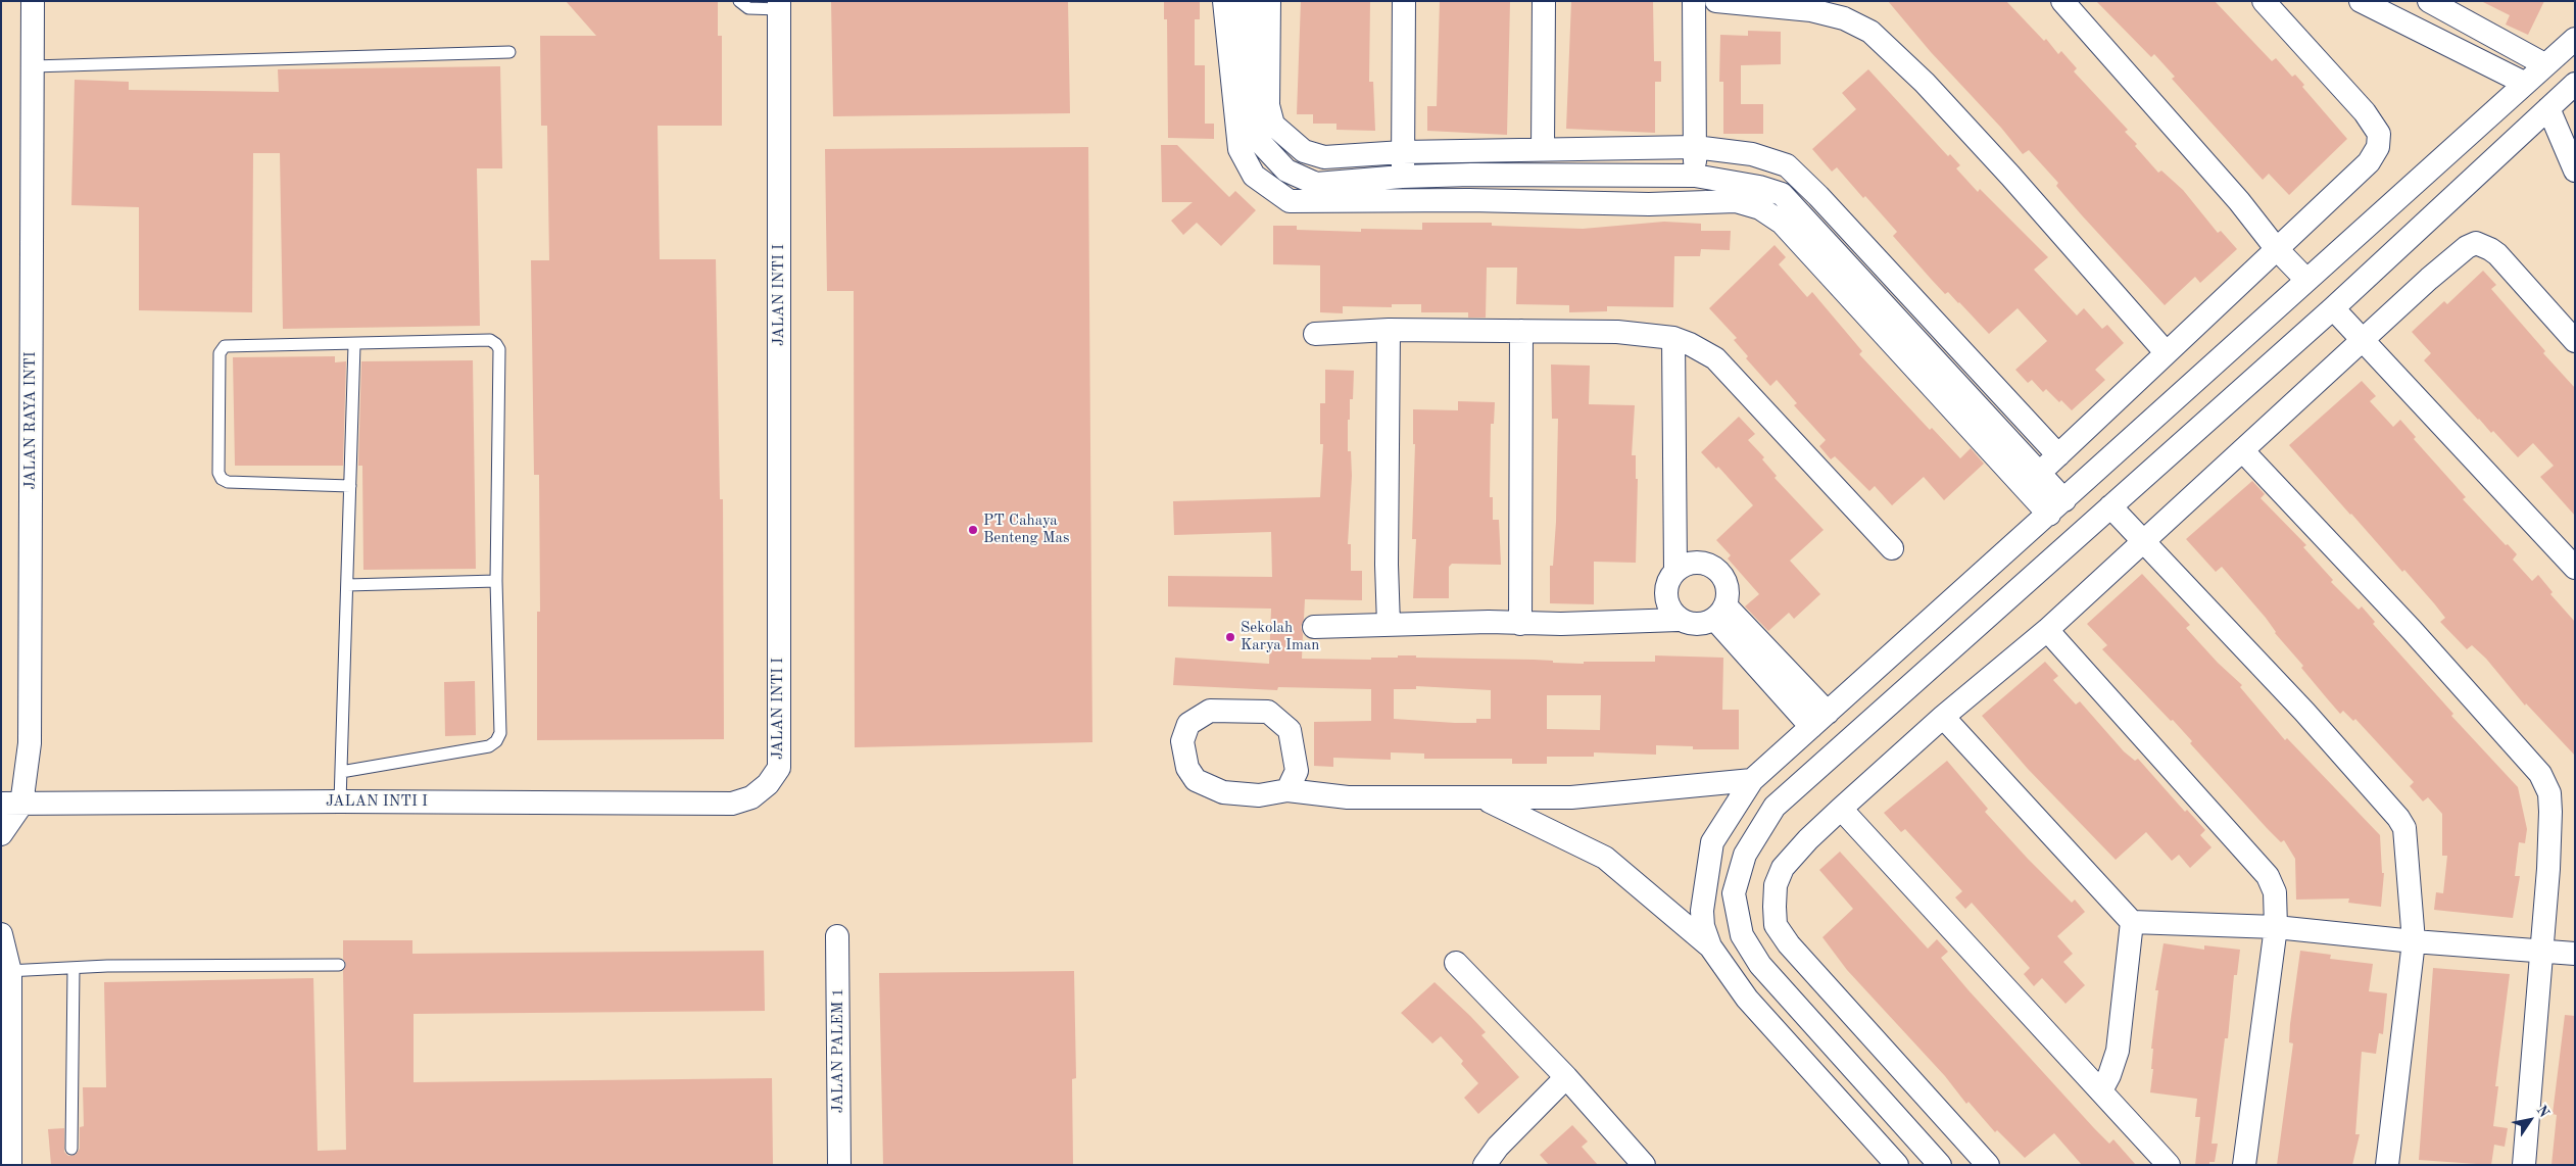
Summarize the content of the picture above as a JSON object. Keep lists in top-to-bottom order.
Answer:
{
  "streets": {
    "street": ["JALAN INTI I", "JALAN RAYA INTI", "JALAN PALEM 1"]
  },
  "crossings": [
    ["JALAN INTI I", "JALAN RAYA INTI"]
  ],
  "places": ["PT Cahaya Benteng Mas", "Sekolah Karya Iman"],
  "north": "top right"
}
